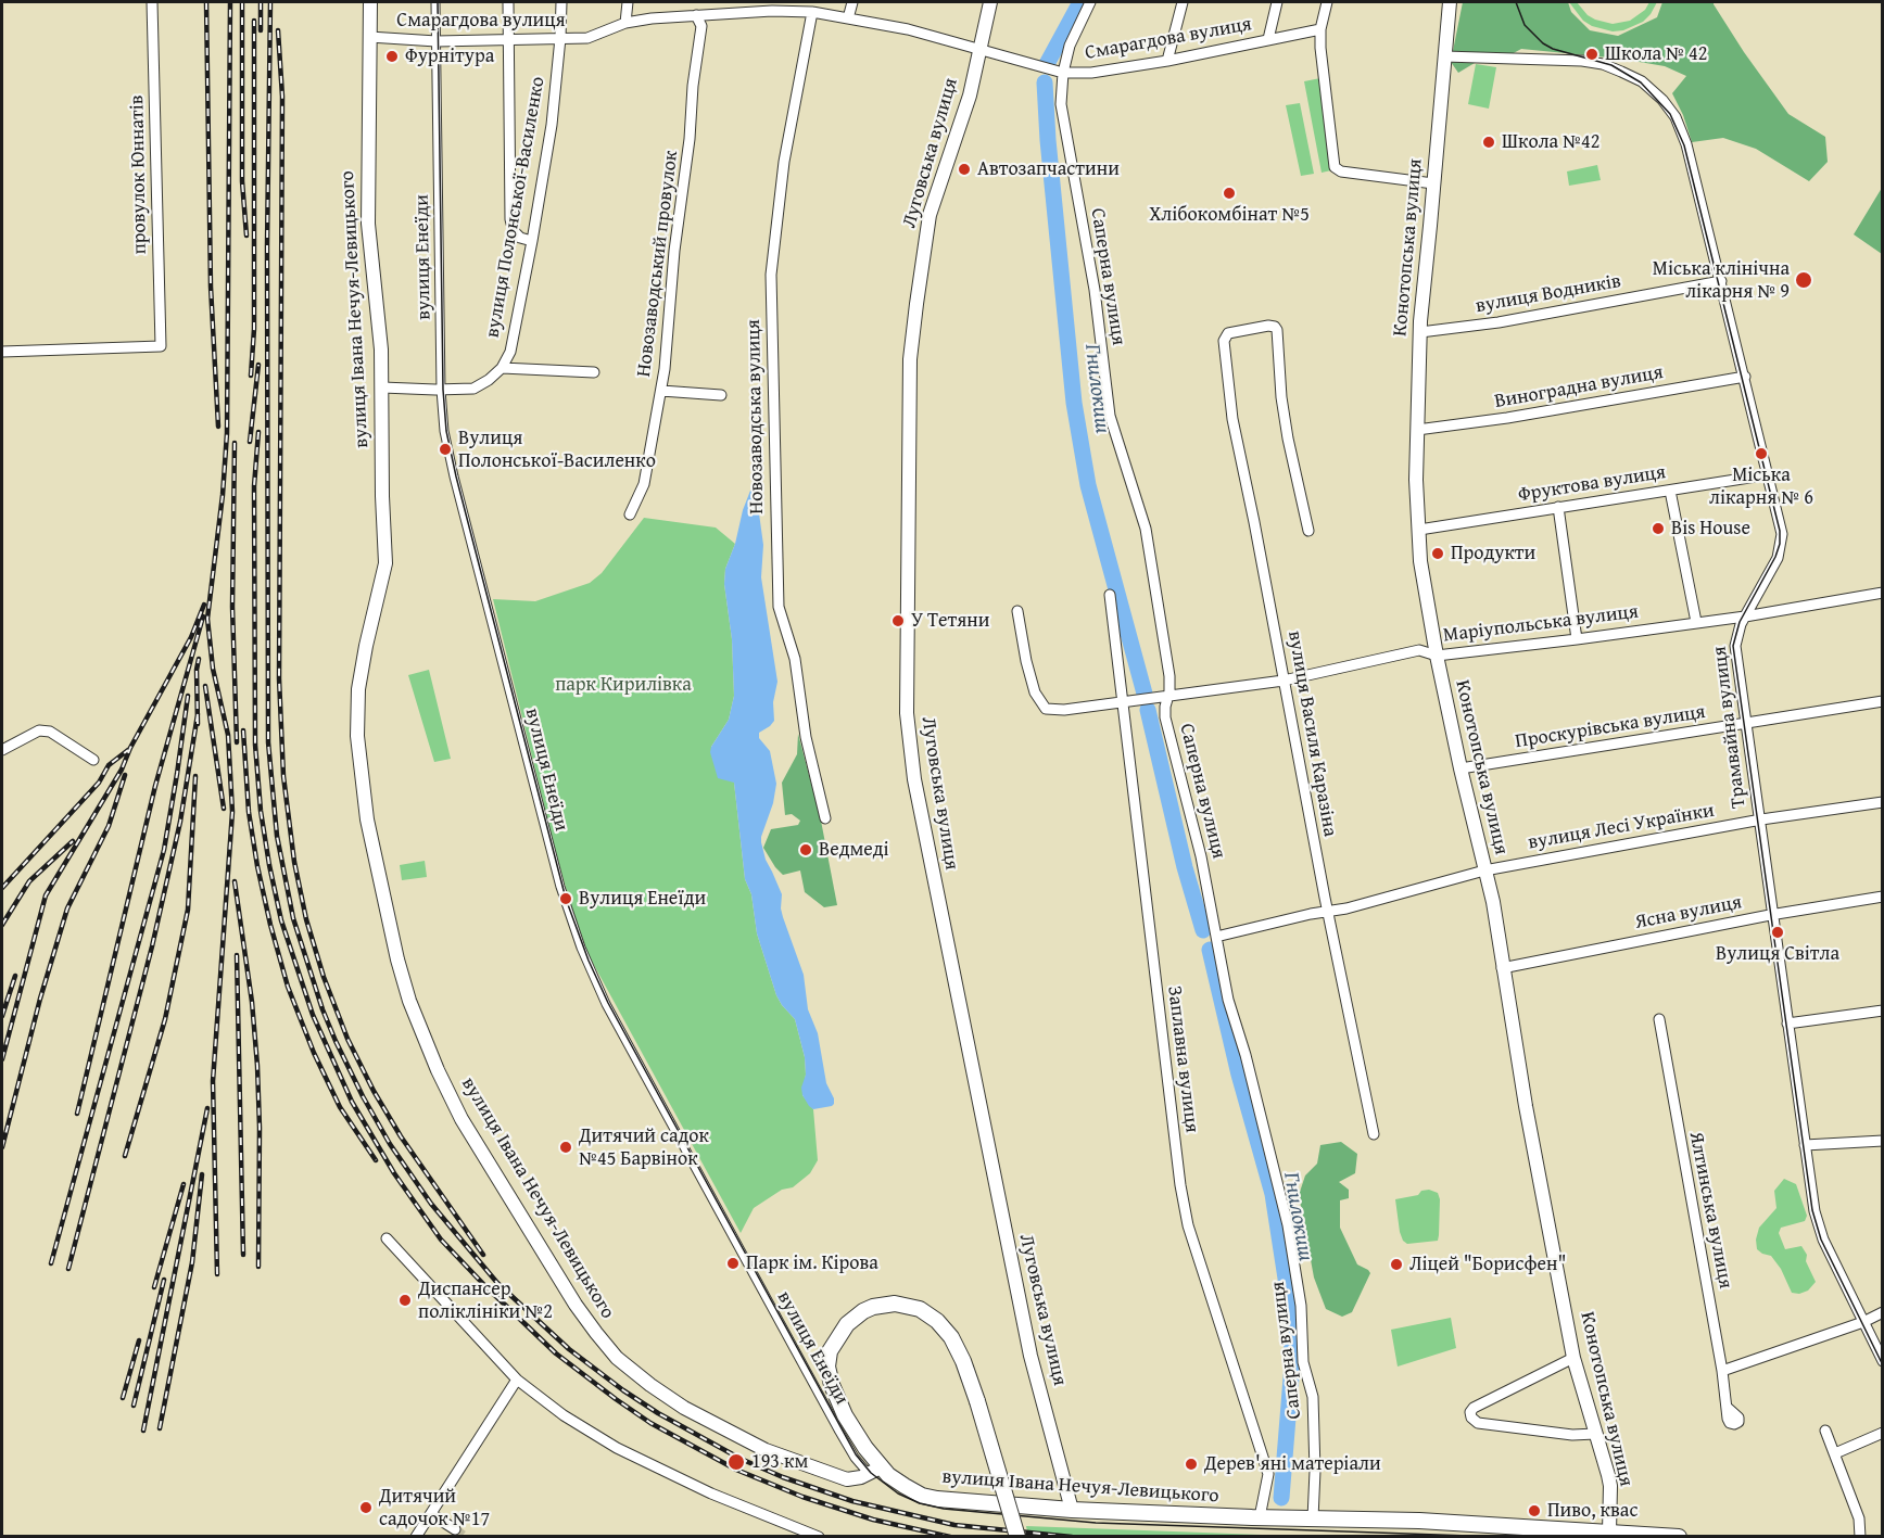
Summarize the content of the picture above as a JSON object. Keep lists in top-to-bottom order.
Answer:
{
  "streets": {
    "main road": ["вулиця Івана Нечуя-Левицького"],
    "street": [
      "Смарагдова вулиця",
      "Луговська вулиця",
      "провулок Юннатів",
      "вулиця Полонської-Василенко",
      "Конотопська вулиця",
      "вулиця Енеїди",
      "Новозаводський провулок",
      "Саперна вулиця",
      "вулиця Водників",
      "Виноградна вулиця",
      "Новозаводська вулиця",
      "Фруктова вулиця",
      "Маріупольська вулиця",
      "Проскурівська вулиця",
      "Трамвайна вулиця",
      "вулиця Василя Каразіна",
      "вулиця Лесі Українки",
      "Ясна вулиця",
      "Заплавна вулиця",
      "Ялтинська вулиця"
    ]
  },
  "crossings": [
    ["Смарагдова вулиця", "Луговська вулиця"],
    ["Смарагдова вулиця", "вулиця Полонської-Василенко"],
    ["Смарагдова вулиця", "вулиця Енеїди"],
    ["Смарагдова вулиця", "Новозаводський провулок"],
    ["Смарагдова вулиця", "Саперна вулиця"],
    ["Смарагдова вулиця", "вулиця Івана Нечуя-Левицького"],
    ["Смарагдова вулиця", "Новозаводська вулиця"],
    ["Луговська вулиця", "вулиця Івана Нечуя-Левицького"],
    ["вулиця Полонської-Василенко", "вулиця Енеїди"],
    ["вулиця Полонської-Василенко", "вулиця Івана Нечуя-Левицького"],
    ["Конотопська вулиця", "вулиця Водників"],
    ["Конотопська вулиця", "вулиця Івана Нечуя-Левицького"],
    ["Конотопська вулиця", "Виноградна вулиця"],
    ["Конотопська вулиця", "Фруктова вулиця"],
    ["Конотопська вулиця", "Маріупольська вулиця"],
    ["Конотопська вулиця", "Проскурівська вулиця"],
    ["Конотопська вулиця", "Трамвайна вулиця"],
    ["Конотопська вулиця", "вулиця Лесі Українки"],
    ["Конотопська вулиця", "Ясна вулиця"],
    ["вулиця Енеїди", "вулиця Івана Нечуя-Левицького"],
    ["Саперна вулиця", "вулиця Івана Нечуя-Левицького"],
    ["Саперна вулиця", "Маріупольська вулиця"],
    ["Саперна вулиця", "вулиця Лесі Українки"],
    ["вулиця Водників", "Трамвайна вулиця"],
    ["вулиця Івана Нечуя-Левицького", "Заплавна вулиця"],
    ["Виноградна вулиця", "Трамвайна вулиця"],
    ["Фруктова вулиця", "Трамвайна вулиця"],
    ["Маріупольська вулиця", "Трамвайна вулиця"],
    ["Маріупольська вулиця", "вулиця Василя Каразіна"],
    ["Маріупольська вулиця", "Заплавна вулиця"],
    ["Проскурівська вулиця", "Трамвайна вулиця"],
    ["Трамвайна вулиця", "вулиця Лесі Українки"],
    ["Трамвайна вулиця", "Ясна вулиця"],
    ["вулиця Василя Каразіна", "вулиця Лесі Українки"]
  ],
  "water": ["Гнилокиш"],
  "parks": ["парк Кирилівка"],
  "places": [
    "Школа № 42",
    "Фурнітура",
    "Школа №42",
    "Автозапчастини",
    "Хлібокомбінат №5",
    "Міська клінічна лікарня № 9",
    "Вулиця Полонської-Василенко",
    "Міська лікарня № 6",
    "Bis House",
    "Продукти",
    "У Тетяни",
    "Ведмеді",
    "Вулиця Енеїди",
    "Вулиця Світла",
    "Дитячий садок №45 Барвінок",
    "Парк ім. Кірова",
    "Ліцей \"Борисфен\"",
    "Диспансер поліклініки №2",
    "193 км",
    "Дерев'янi матерiали",
    "Дитячий садочок №17",
    "Пиво, квас"
  ]
}
